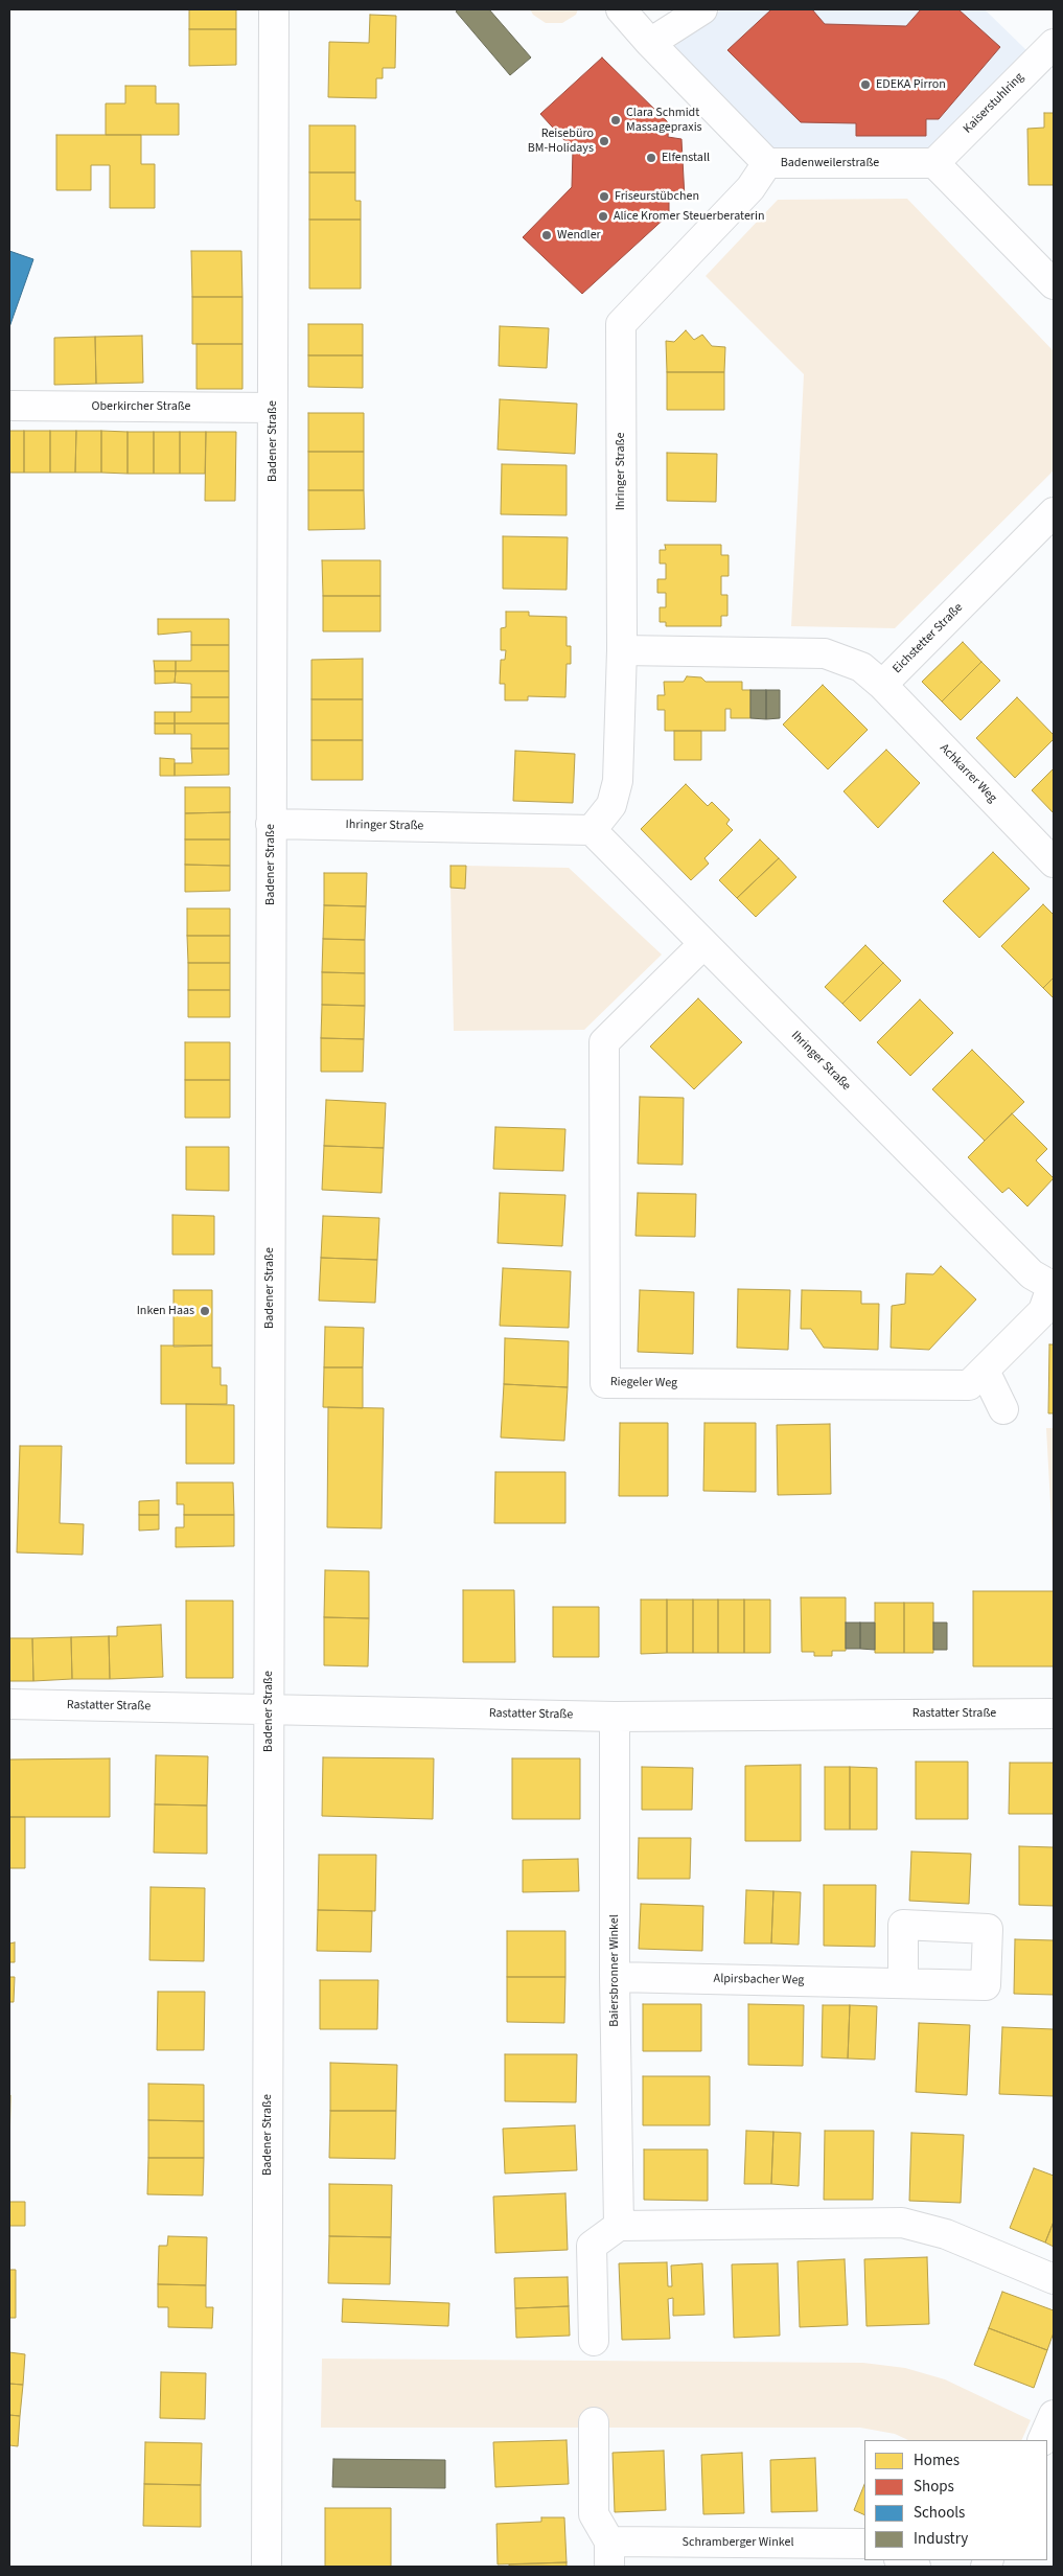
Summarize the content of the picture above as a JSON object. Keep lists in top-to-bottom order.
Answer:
{
  "streets": {
    "street": [
      "Kaiserstuhlring",
      "Badenweilerstraße",
      "Oberkircher Straße",
      "Badener Straße",
      "Ihringer Straße",
      "Eichstetter Straße",
      "Achkarrer Weg",
      "Riegeler Weg",
      "Rastatter Straße",
      "Baiersbronner Winkel",
      "Alpirsbacher Weg",
      "Schramberger Winkel"
    ]
  },
  "crossings": [
    ["Kaiserstuhlring", "Badenweilerstraße"],
    ["Badenweilerstraße", "Ihringer Straße"],
    ["Oberkircher Straße", "Badener Straße"],
    ["Badener Straße", "Ihringer Straße"],
    ["Badener Straße", "Rastatter Straße"],
    ["Ihringer Straße", "Eichstetter Straße"],
    ["Ihringer Straße", "Riegeler Weg"],
    ["Eichstetter Straße", "Achkarrer Weg"],
    ["Rastatter Straße", "Baiersbronner Winkel"],
    ["Baiersbronner Winkel", "Alpirsbacher Weg"]
  ],
  "places": [
    "EDEKA Pirron",
    "Clara Schmidt Massagepraxis",
    "Reisebüro BM-Holidays",
    "Elfenstall",
    "Friseurstübchen",
    "Alice Kromer Steuerberaterin",
    "Wendler",
    "Inken Haas"
  ],
  "legend": [
    "Homes",
    "Shops",
    "Schools",
    "Industry"
  ]
}
